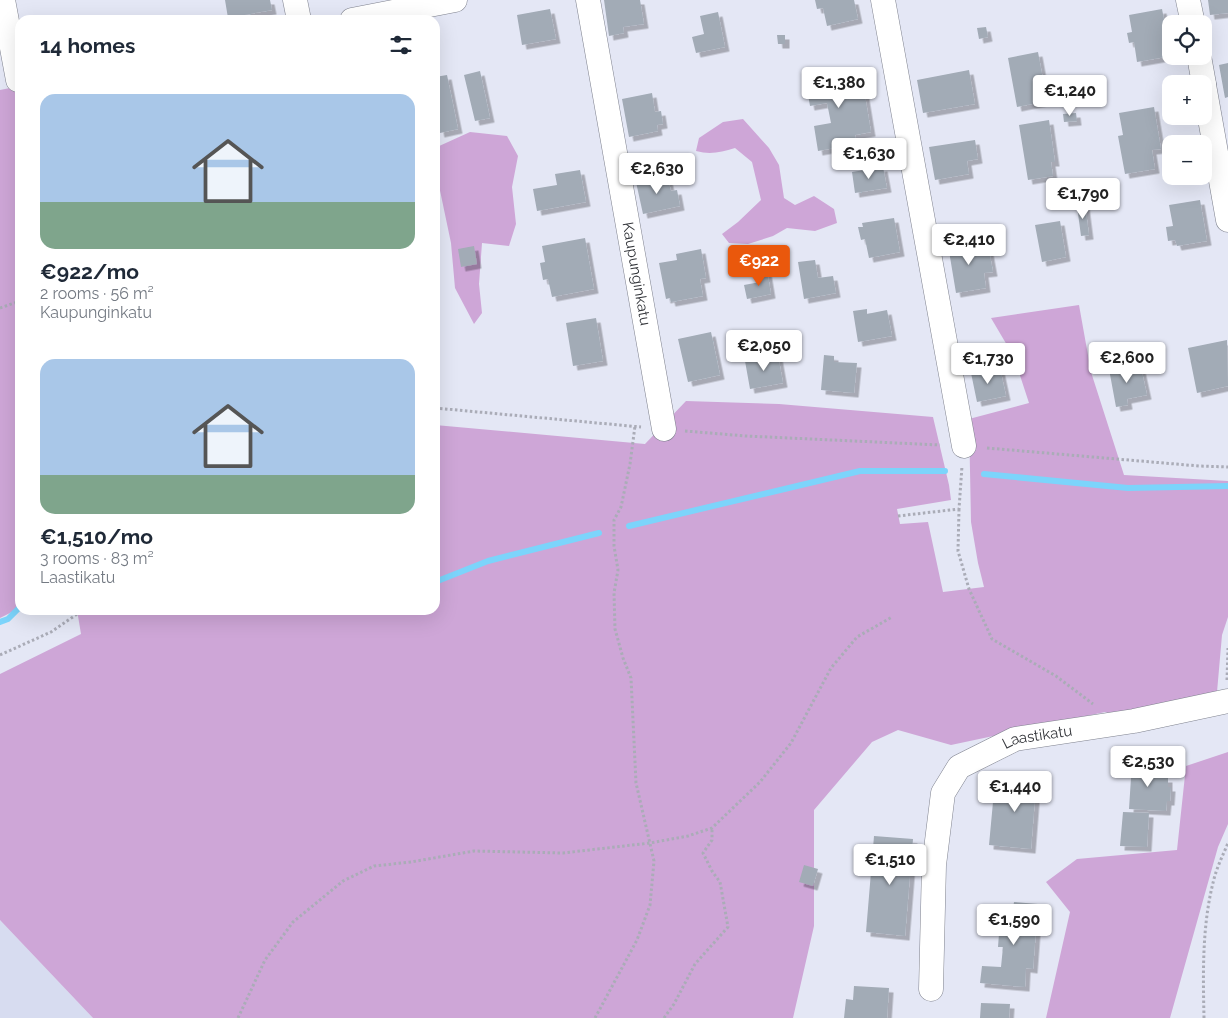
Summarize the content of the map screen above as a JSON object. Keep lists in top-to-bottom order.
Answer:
{
  "streets": {
    "street": ["Kaupunginkatu", "Laastikatu"]
  },
  "page": {
    "map_buttons": ["+", "−"],
    "heading": "14 homes",
    "price": [
      "€1,380",
      "€1,240",
      "€1,630",
      "€2,630",
      "€1,790",
      "€2,410",
      "€922",
      "€2,050",
      "€2,600",
      "€1,730",
      "€2,530",
      "€1,440",
      "€1,510",
      "€1,590"
    ],
    "list": [
      {
        "name": "€922/mo",
        "note": "2 rooms · 56 m² · Kaupunginkatu"
      },
      {
        "name": "€1,510/mo",
        "note": "3 rooms · 83 m² · Laastikatu"
      }
    ]
  }
}
